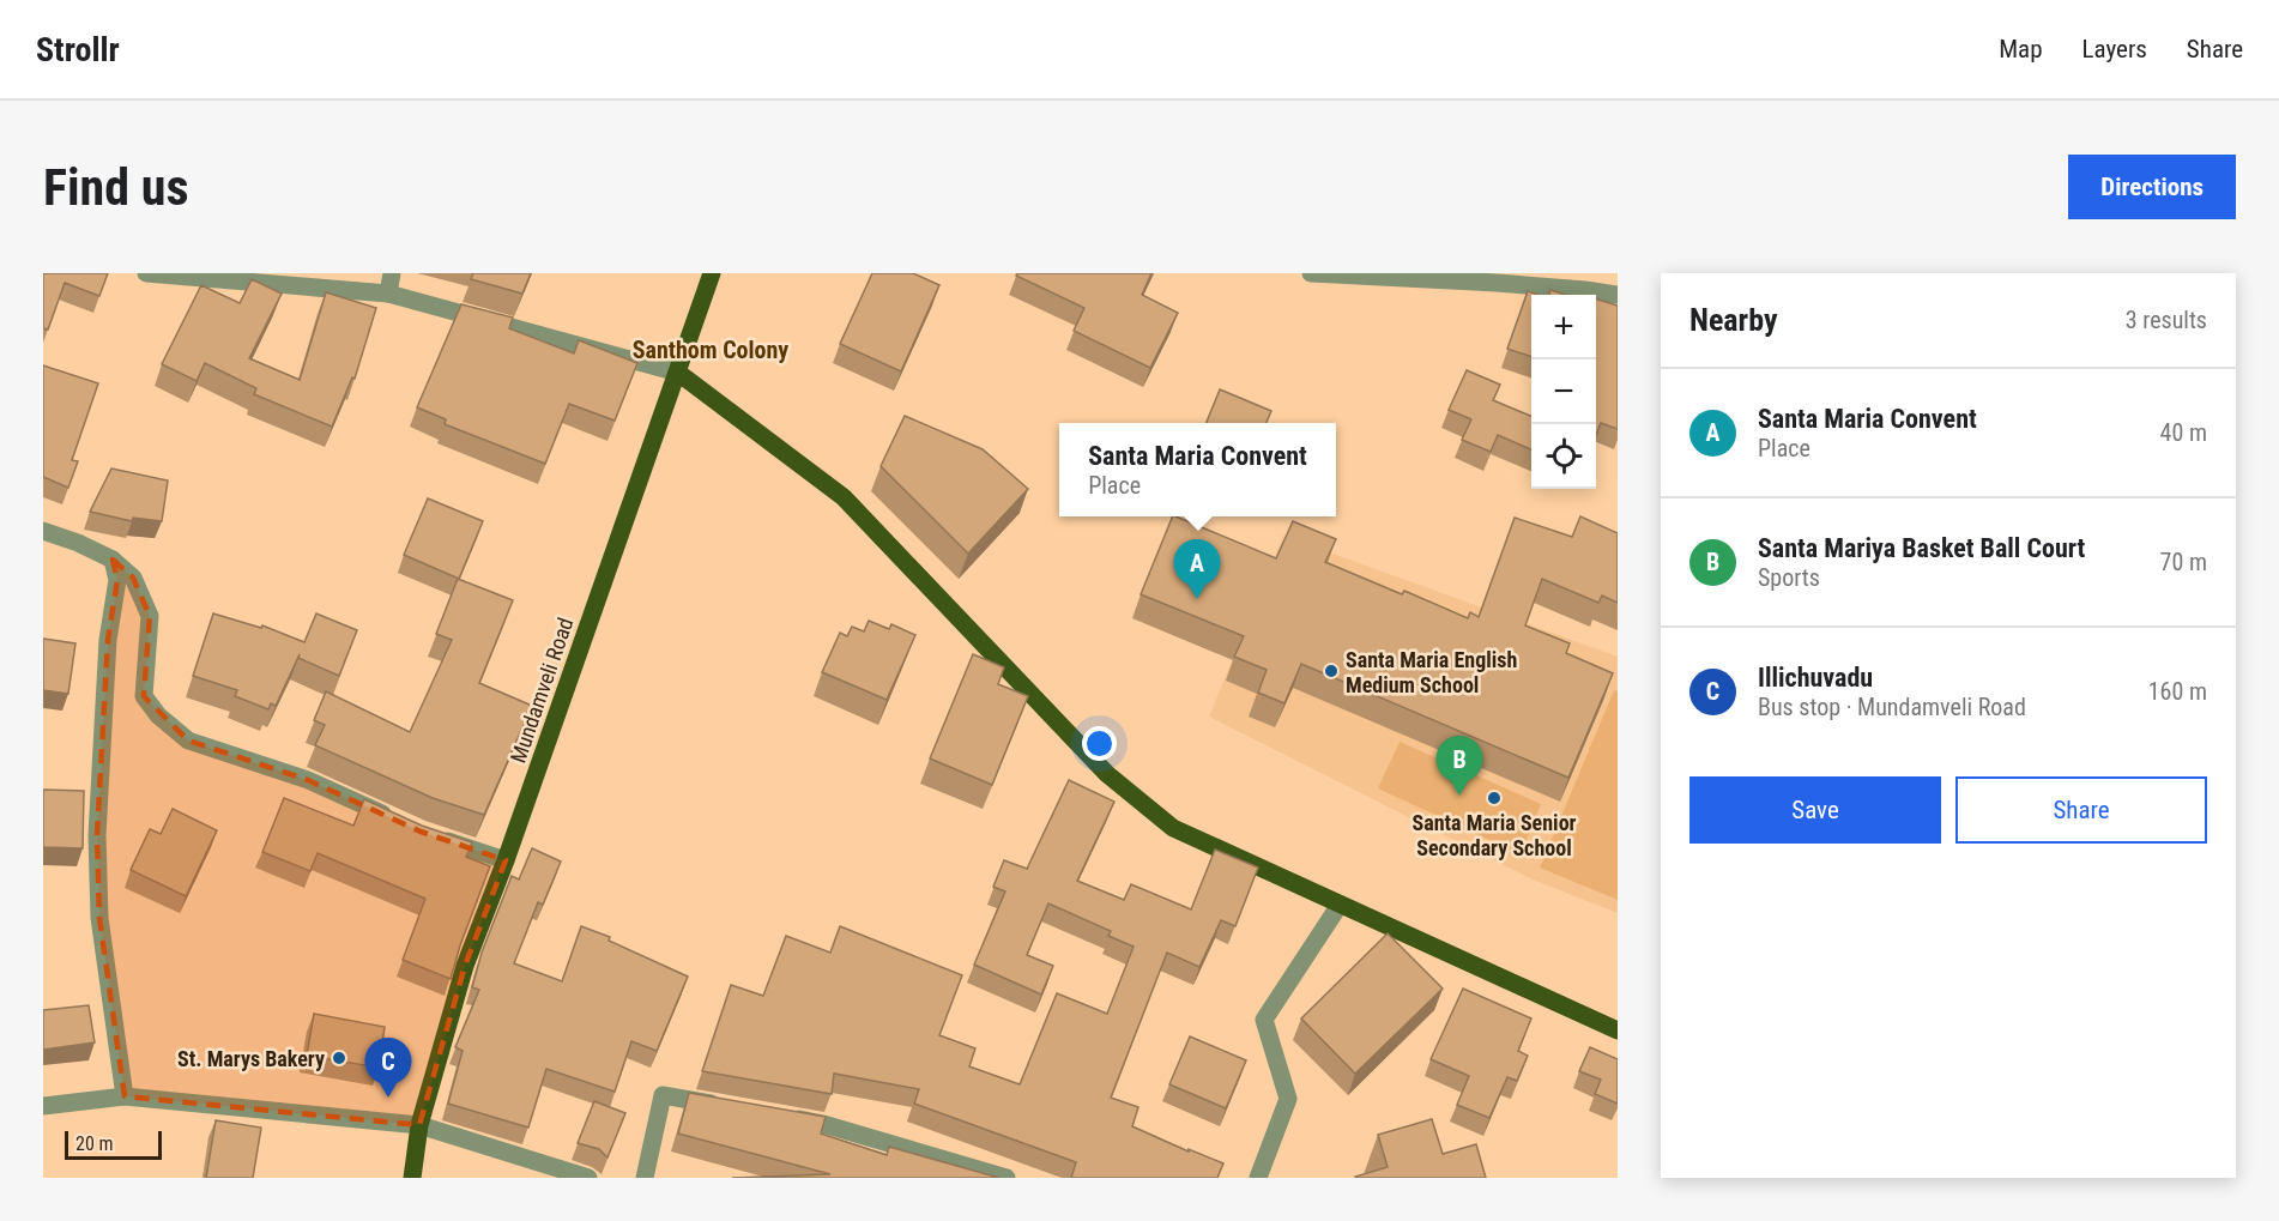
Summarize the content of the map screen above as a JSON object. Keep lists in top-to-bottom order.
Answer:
{
  "streets": {
    "main road": ["Mundamveli Road"]
  },
  "districts": ["Santhom Colony"],
  "places": ["Santa Maria English Medium School", "Santa Maria Senior Secondary School", "St. Marys Bakery"],
  "scale_bar": "20 m",
  "page": {
    "header": "Strollr",
    "nav": ["Map", "Layers", "Share"],
    "buttons": [
      "Directions",
      ["Save", "Share"]
    ],
    "title": "Find us",
    "heading": ["Nearby", "3 results"],
    "map_buttons": ["+", "−"],
    "list": [
      {
        "mark": "A",
        "name": "Santa Maria Convent",
        "note": "Place",
        "value": "40 m"
      },
      {
        "mark": "B",
        "name": "Santa Mariya Basket Ball Court",
        "note": "Sports",
        "value": "70 m"
      },
      {
        "mark": "C",
        "name": "Illichuvadu",
        "note": "Bus stop · Mundamveli Road",
        "value": "160 m"
      }
    ],
    "popup": ["Santa Maria Convent", "Place"],
    "pins": ["A", "B", "C"],
    "scale": "20 m"
  }
}
